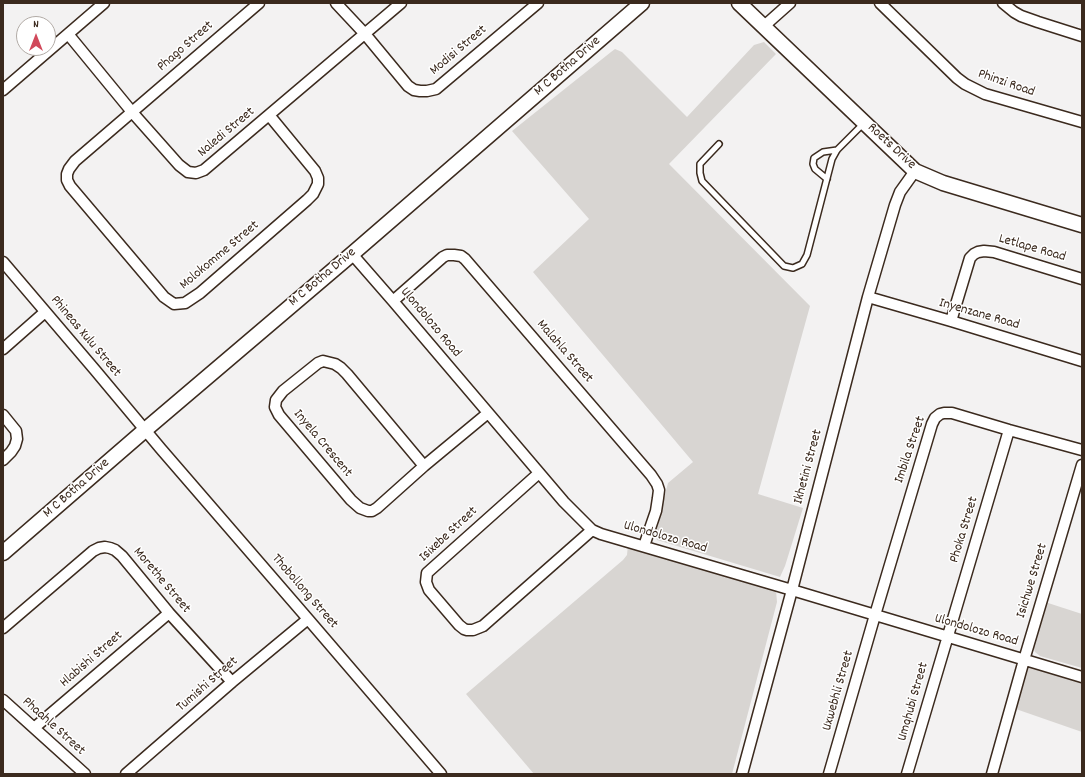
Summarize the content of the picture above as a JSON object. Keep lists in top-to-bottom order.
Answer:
{
  "streets": {
    "street": [
      "Phago Street",
      "Modisi Street",
      "M C Botha Drive",
      "Phinzi Road",
      "Naledi Street",
      "Roets Drive",
      "Letlape Road",
      "Molokomme Street",
      "Inyenzane Road",
      "Ulondolozo Road",
      "Phineas Xulu Street",
      "Malahla Street",
      "Inyela Crescent",
      "Imbila Street",
      "Ikhetini Street",
      "Phoka Street",
      "Isixebe Street",
      "Morethe Street",
      "Isichwe Street",
      "Thobollong Street",
      "Hlabishi Street",
      "Tumishi Street",
      "Uxwebhli Street",
      "Umqhubi Street",
      "Phaahle Street"
    ]
  },
  "crossings": [
    ["Phago Street", "Naledi Street"],
    ["Phago Street", "Molokomme Street"],
    ["Modisi Street", "Naledi Street"],
    ["M C Botha Drive", "Ulondolozo Road"],
    ["M C Botha Drive", "Phineas Xulu Street"],
    ["M C Botha Drive", "Thobollong Street"],
    ["Naledi Street", "Molokomme Street"],
    ["Roets Drive", "Ikhetini Street"],
    ["Letlape Road", "Inyenzane Road"],
    ["Inyenzane Road", "Ikhetini Street"],
    ["Ulondolozo Road", "Malahla Street"],
    ["Ulondolozo Road", "Inyela Crescent"],
    ["Ulondolozo Road", "Imbila Street"],
    ["Ulondolozo Road", "Ikhetini Street"],
    ["Ulondolozo Road", "Phoka Street"],
    ["Ulondolozo Road", "Isixebe Street"],
    ["Ulondolozo Road", "Isichwe Street"],
    ["Ulondolozo Road", "Uxwebhli Street"],
    ["Ulondolozo Road", "Umqhubi Street"],
    ["Phineas Xulu Street", "Thobollong Street"],
    ["Imbila Street", "Phoka Street"],
    ["Imbila Street", "Uxwebhli Street"],
    ["Phoka Street", "Umqhubi Street"],
    ["Morethe Street", "Hlabishi Street"],
    ["Morethe Street", "Tumishi Street"],
    ["Thobollong Street", "Tumishi Street"],
    ["Hlabishi Street", "Phaahle Street"]
  ],
  "north": "top"
}
